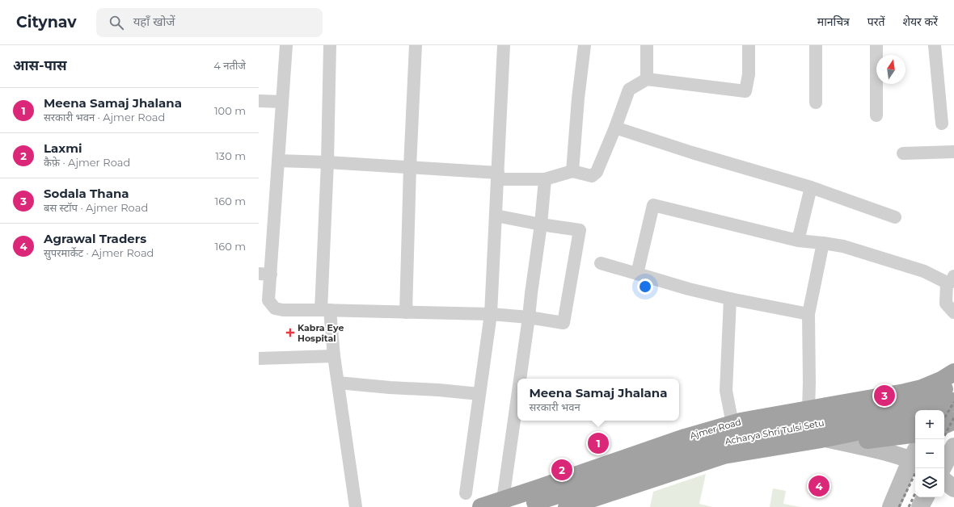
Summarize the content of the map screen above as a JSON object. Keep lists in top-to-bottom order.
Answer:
{
  "streets": {
    "highway": ["Ajmer Road", "Acharya Shri Tulsi Setu"]
  },
  "places": {
    "health": ["Kabra Eye Hospital"]
  },
  "north": "top",
  "page": {
    "header": "Citynav",
    "search": "यहाँ खोजें",
    "nav": ["मानचित्र", "परतें", "शेयर करें"],
    "heading": ["आस-पास", "4 नतीजे"],
    "list": [
      {
        "mark": "1",
        "name": "Meena Samaj Jhalana",
        "note": "सरकारी भवन · Ajmer Road",
        "value": "100 m"
      },
      {
        "mark": "2",
        "name": "Laxmi",
        "note": "कैफ़े · Ajmer Road",
        "value": "130 m"
      },
      {
        "mark": "3",
        "name": "Sodala Thana",
        "note": "बस स्टॉप · Ajmer Road",
        "value": "160 m"
      },
      {
        "mark": "4",
        "name": "Agrawal Traders",
        "note": "सुपरमार्केट · Ajmer Road",
        "value": "160 m"
      }
    ],
    "popup": ["Meena Samaj Jhalana", "सरकारी भवन"],
    "pins": [
      "3",
      "1",
      "2",
      "4"
    ],
    "map_buttons": ["+", "−"]
  }
}
